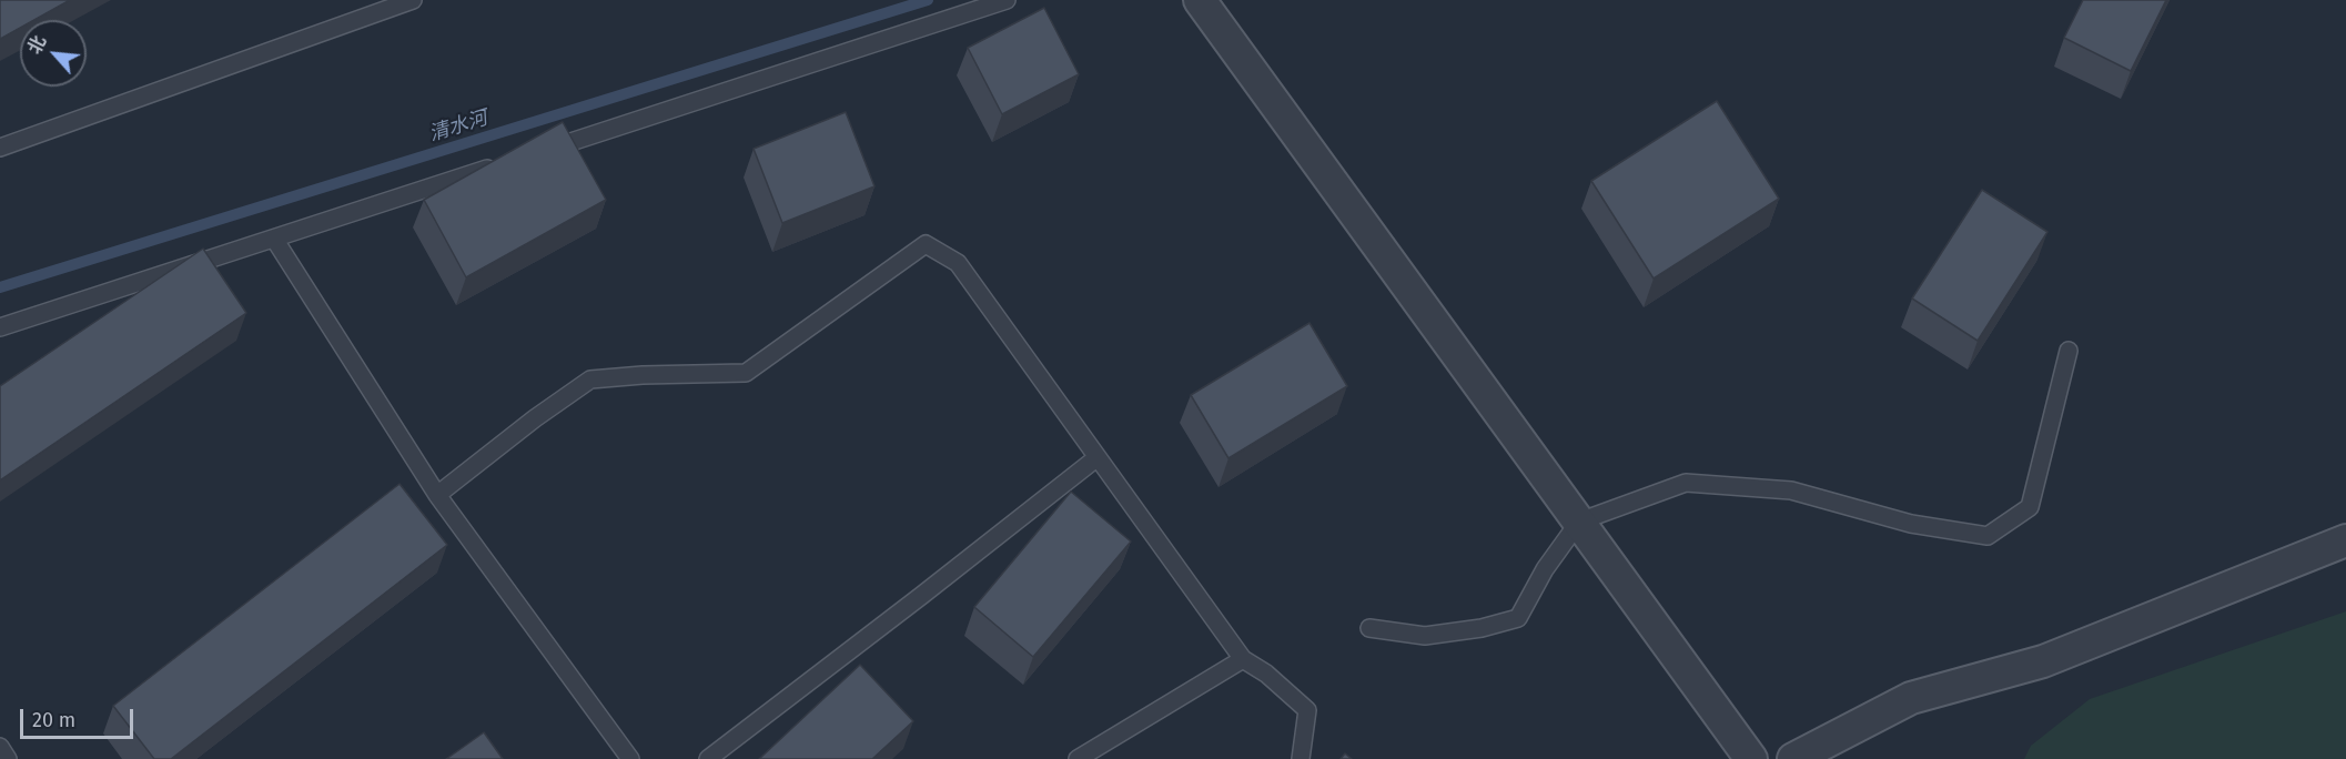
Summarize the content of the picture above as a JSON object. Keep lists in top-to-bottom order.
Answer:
{
  "water": ["清水河"],
  "scale_bar": "20 m",
  "north": "top left"
}
